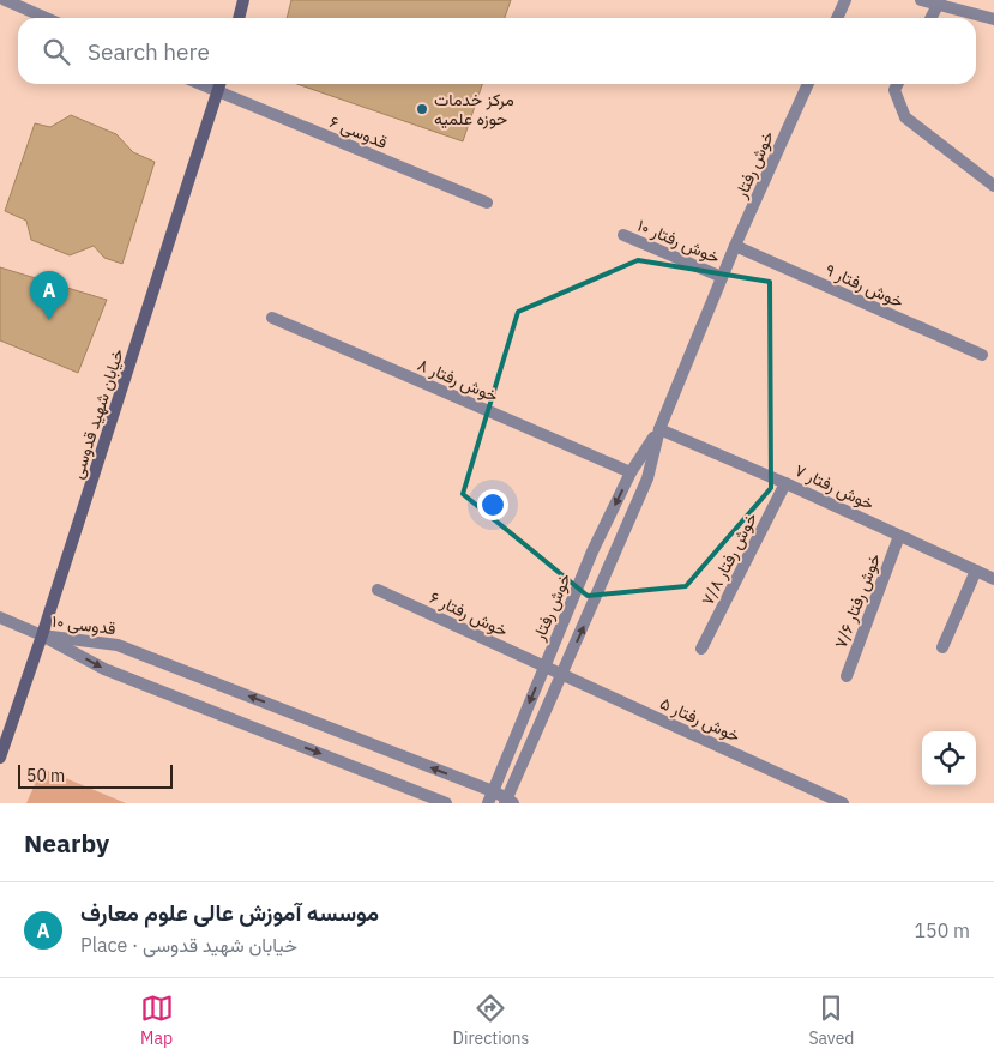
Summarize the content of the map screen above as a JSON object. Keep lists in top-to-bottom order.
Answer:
{
  "streets": {
    "main road": ["خیابان شهید قدوسی"],
    "street": [
      "قدوسی ۶",
      "خوش رفتار",
      "خوش رفتار ۱۰",
      "خوش رفتار ۹",
      "خوش رفتار ۸",
      "خوش رفتار ۷",
      "خوش رفتار ۷/۸",
      "خوش رفتار ۷/۶",
      "خوش رفتار ۶",
      "قدوسی ۱۰",
      "خوش رفتار ۵"
    ]
  },
  "crossings": [
    ["قدوسی ۶", "خیابان شهید قدوسی"],
    ["خوش رفتار", "خوش رفتار ۱۰"],
    ["خوش رفتار", "خوش رفتار ۹"],
    ["خوش رفتار", "خوش رفتار ۸"],
    ["خوش رفتار", "خوش رفتار ۷"],
    ["خوش رفتار", "خوش رفتار ۶"],
    ["خوش رفتار", "قدوسی ۱۰"],
    ["خوش رفتار", "خوش رفتار ۵"],
    ["خیابان شهید قدوسی", "قدوسی ۱۰"],
    ["خوش رفتار ۷", "خوش رفتار ۷/۸"],
    ["خوش رفتار ۷", "خوش رفتار ۷/۶"],
    ["خوش رفتار ۶", "خوش رفتار ۵"]
  ],
  "places": ["مرکز خدمات حوزه علمیه"],
  "scale_bar": "50 m",
  "page": {
    "search": "Search here",
    "pins": "A",
    "scale": "50 m",
    "heading": "Nearby",
    "list": [
      {
        "mark": "A",
        "name": "موسسه آموزش عالی علوم معارف",
        "note": "Place · خیابان شهید قدوسی",
        "value": "150 m"
      }
    ],
    "nav": ["Map", "Directions", "Saved"]
  }
}
